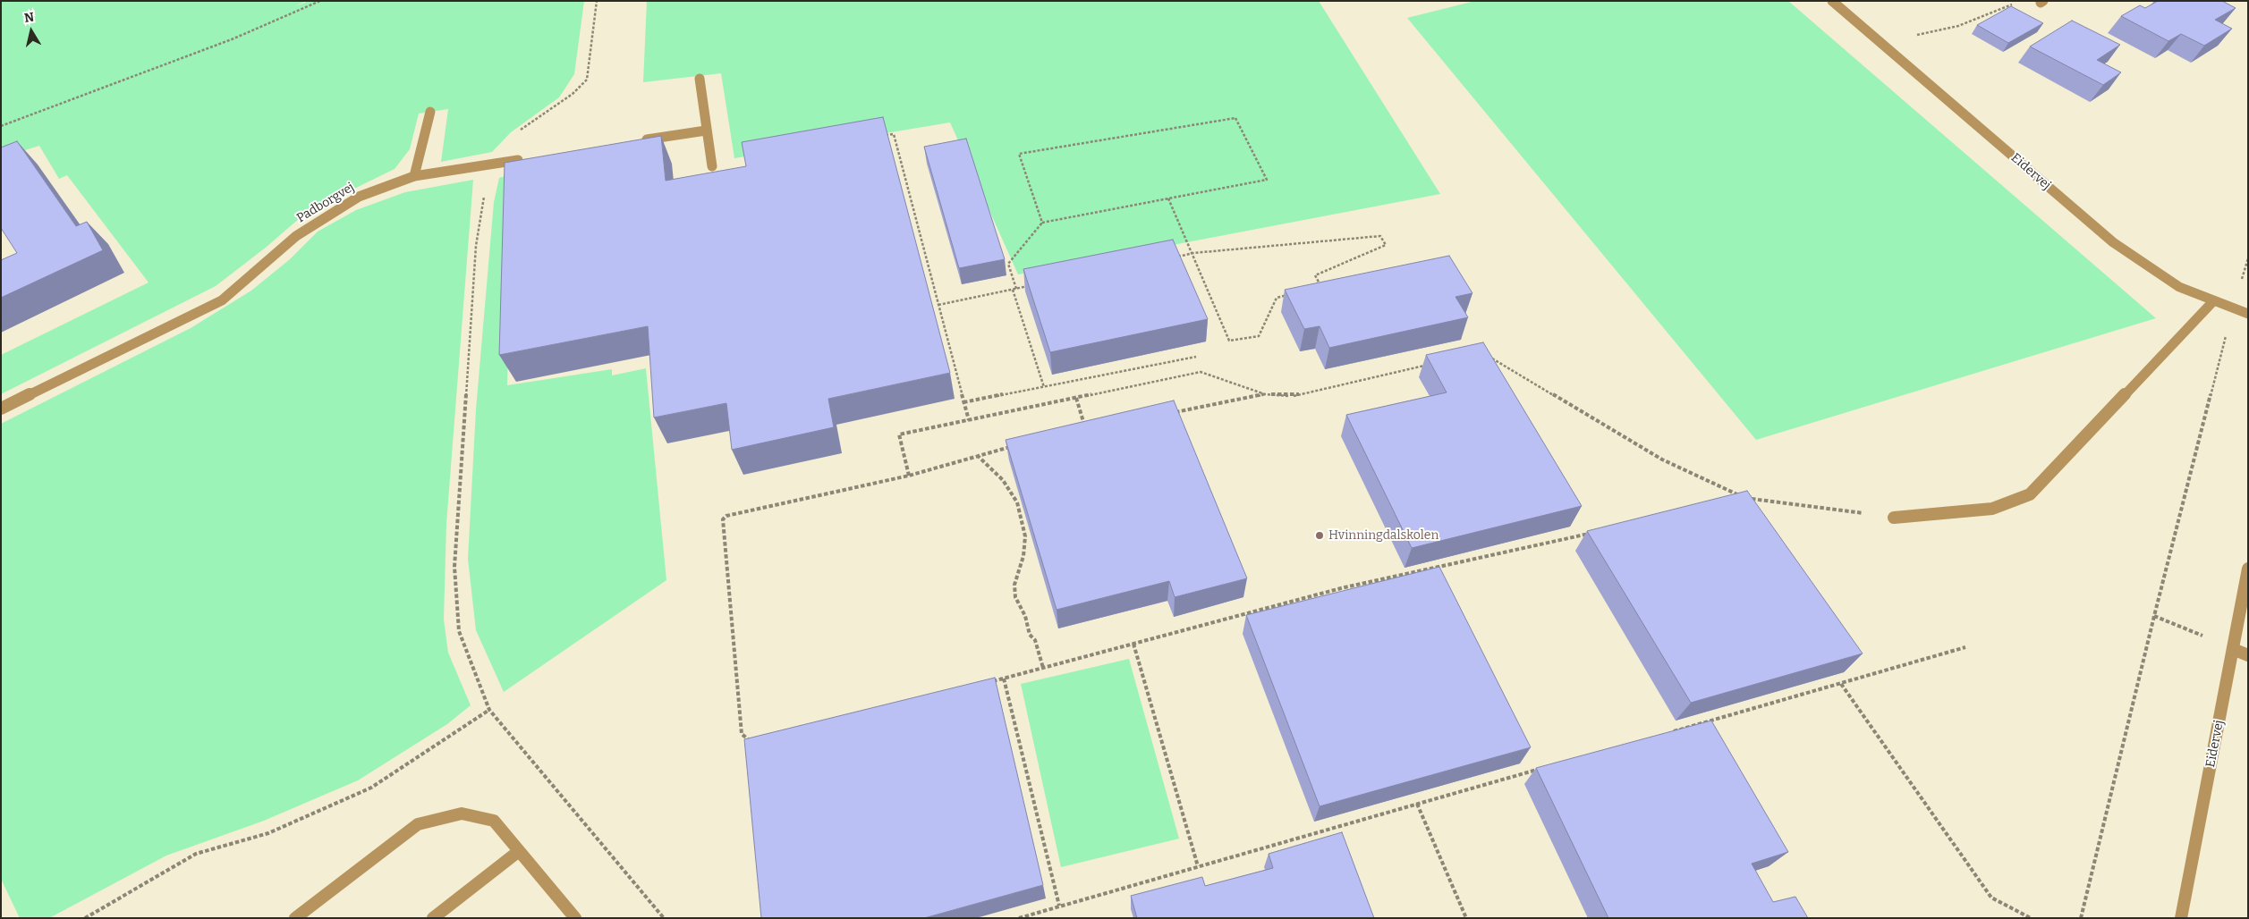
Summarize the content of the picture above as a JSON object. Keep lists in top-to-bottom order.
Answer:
{
  "streets": {
    "street": ["Eidervej", "Padborgvej"]
  },
  "places": ["Hvinningdalskolen"],
  "north": "top"
}
